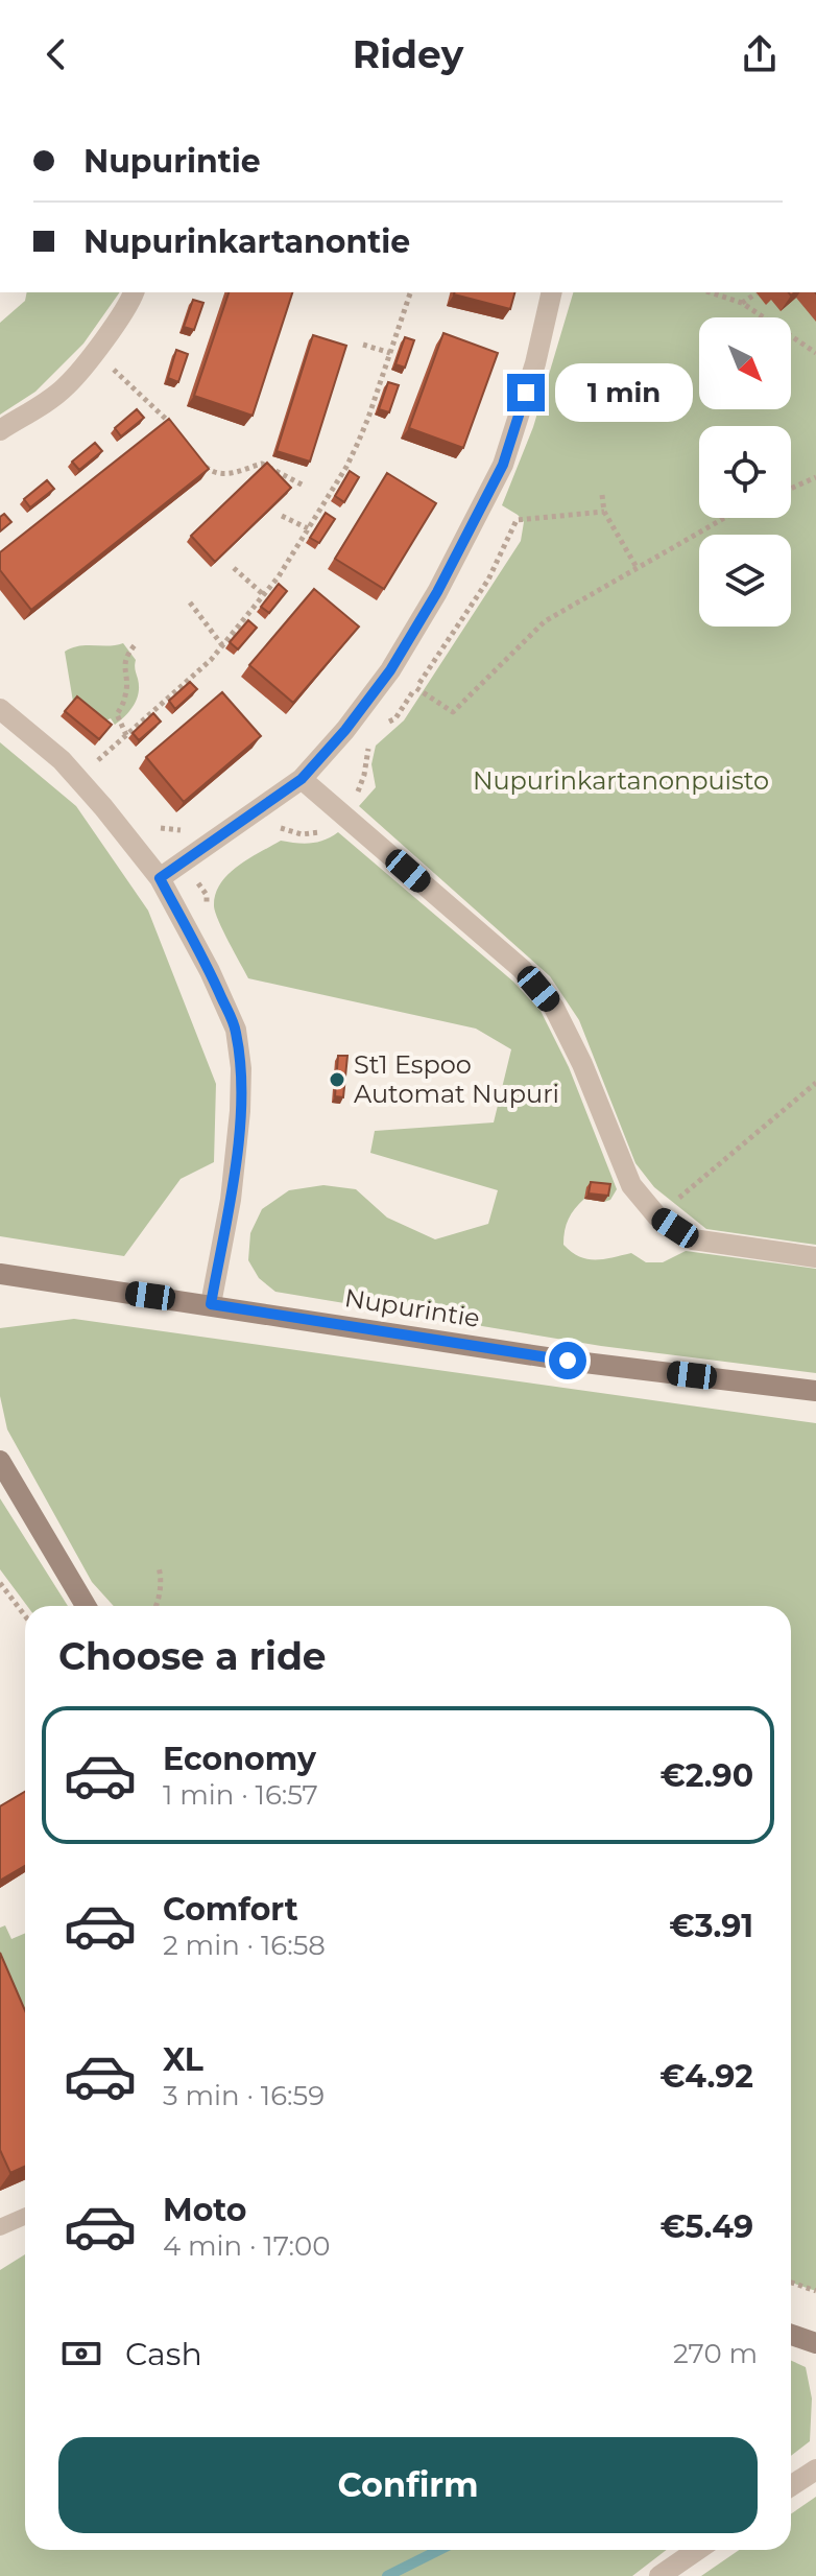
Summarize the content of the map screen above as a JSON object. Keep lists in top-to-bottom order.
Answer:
{
  "streets": {
    "main road": ["Nupurintie"]
  },
  "parks": ["Nupurinkartanonpuisto"],
  "places": ["St1 Espoo Automat Nupuri"],
  "north": "bottom right",
  "page": {
    "header": "Ridey",
    "banner": ["Nupurintie", "Nupurinkartanontie"],
    "bubble": "1 min",
    "heading": "Choose a ride",
    "list": [
      {
        "name": "Economy",
        "note": "1 min · 16:57",
        "value": "€2.90"
      },
      {
        "name": "Comfort",
        "note": "2 min · 16:58",
        "value": "€3.91"
      },
      {
        "name": "XL",
        "note": "3 min · 16:59",
        "value": "€4.92"
      },
      {
        "name": "Moto",
        "note": "4 min · 17:00",
        "value": "€5.49"
      }
    ],
    "pay": ["Cash", "270 m"],
    "buttons": "Confirm"
  }
}
